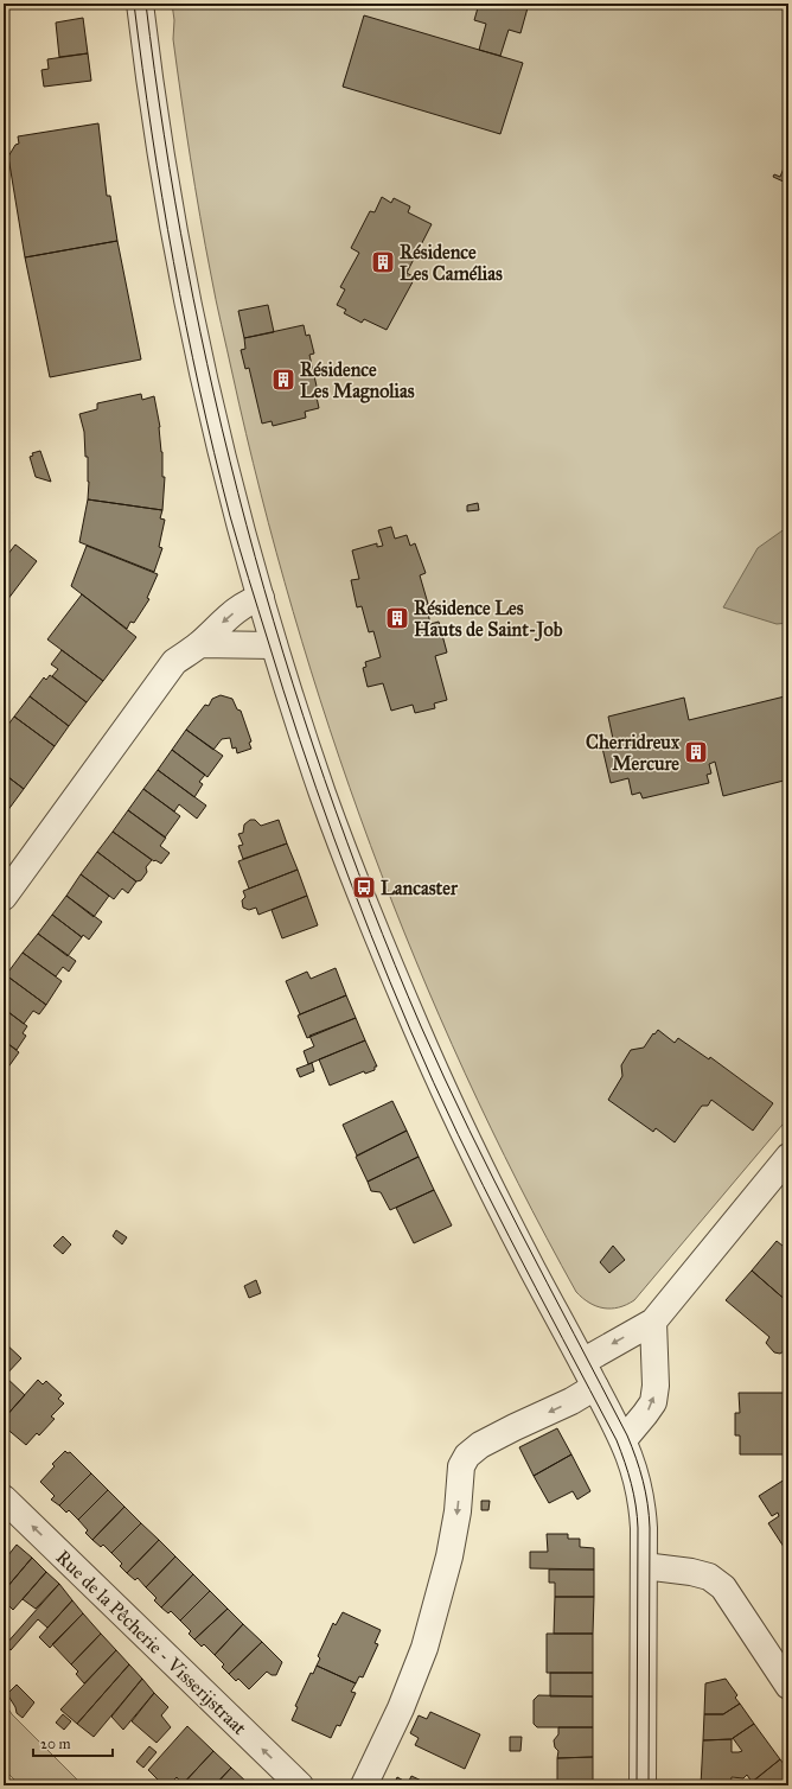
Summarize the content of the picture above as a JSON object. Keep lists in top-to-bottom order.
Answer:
{
  "streets": {
    "street": ["Rue de la Pêcherie - Visserijstraat"]
  },
  "one_way": ["Rue de la Pêcherie - Visserijstraat"],
  "places": {
    "building": [
      "Résidence Les Camélias",
      "Résidence Les Magnolias",
      "Résidence Les Hauts de Saint-Job",
      "Cherridreux Mercure"
    ],
    "bus stop": ["Lancaster"]
  },
  "scale_bar": "20 m"
}
